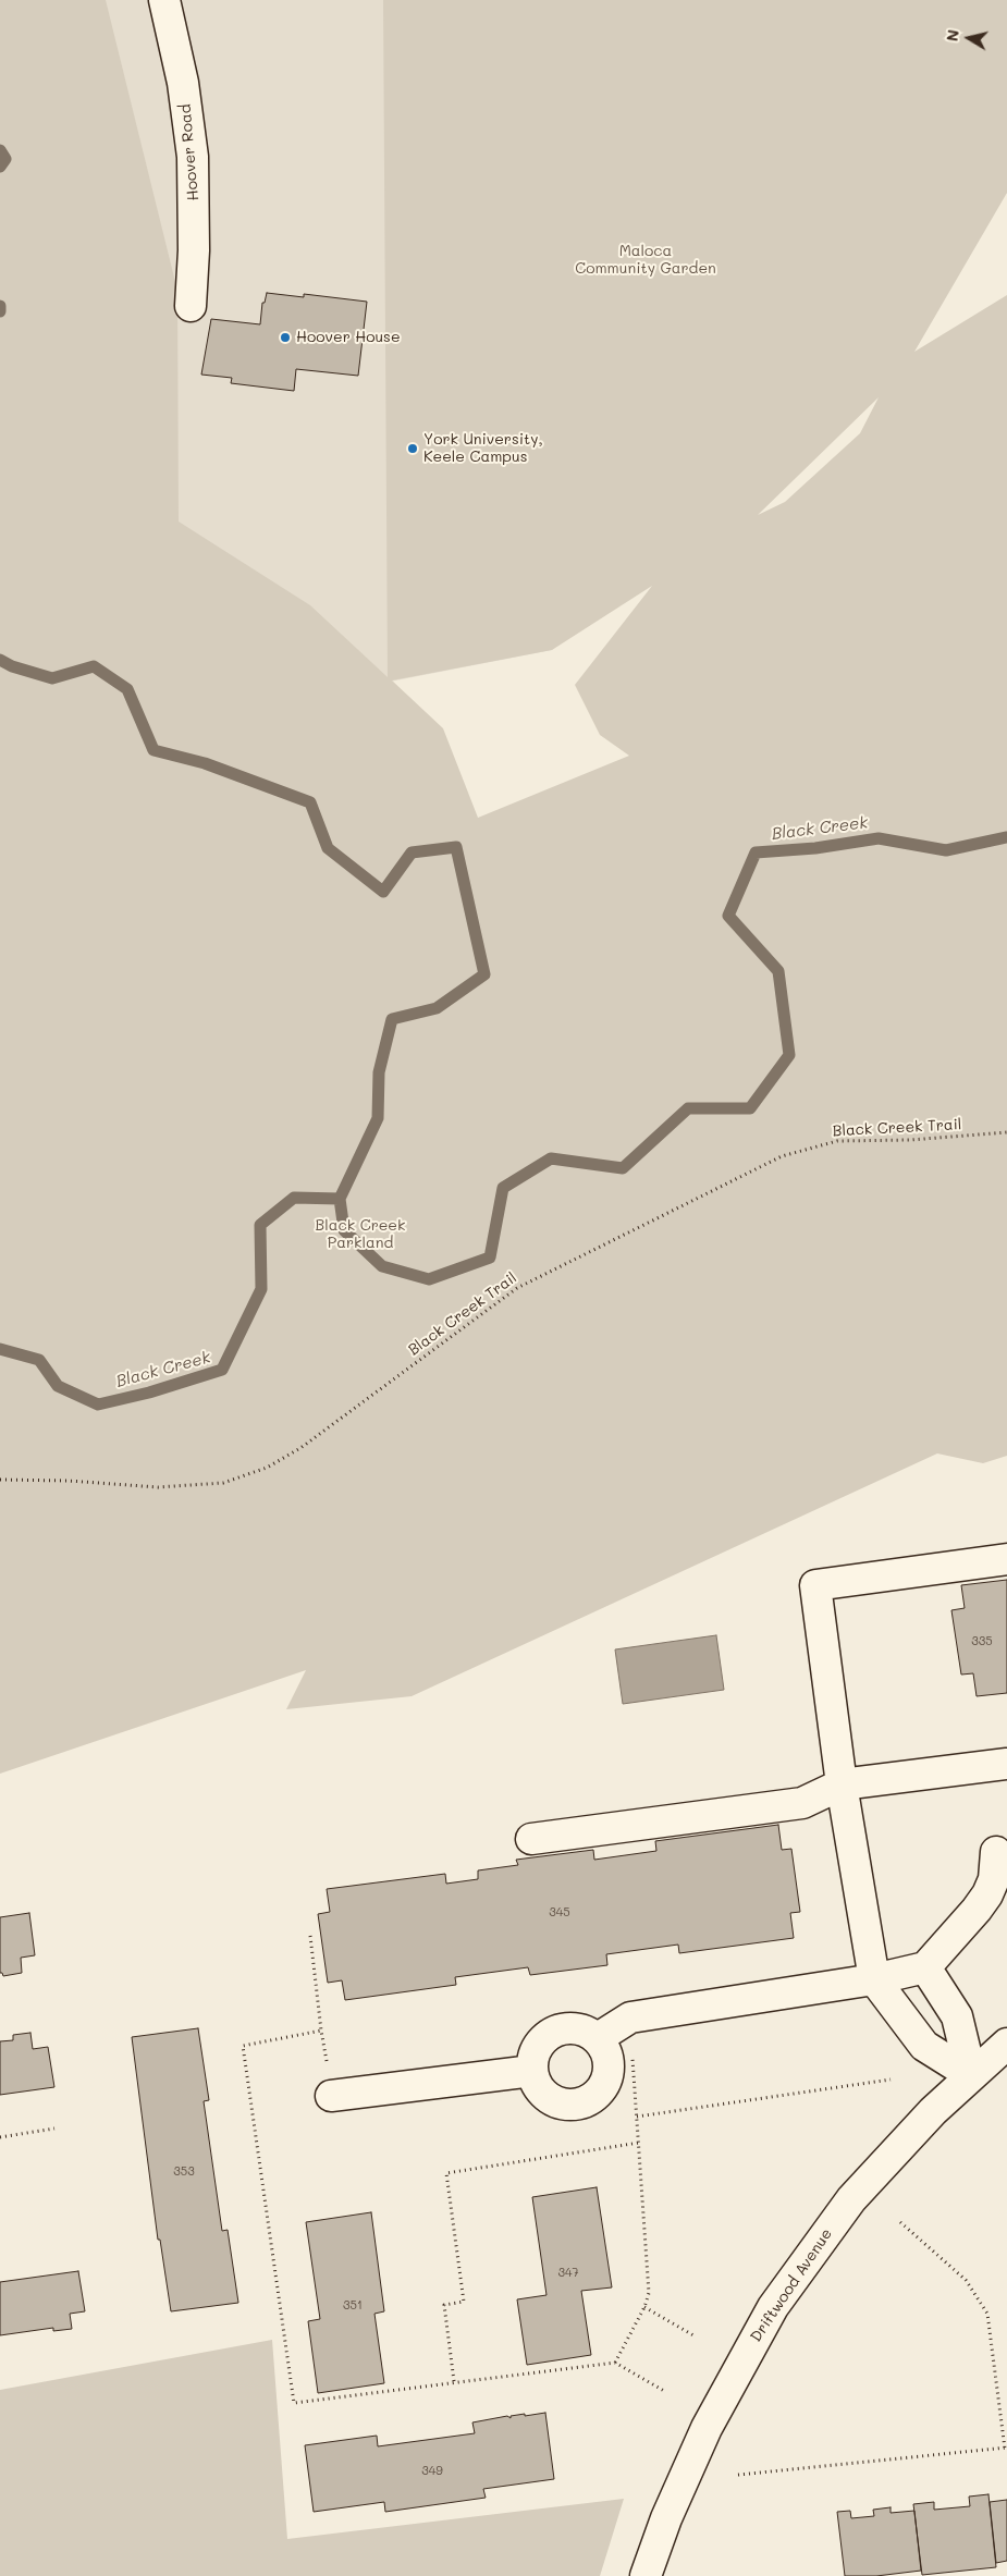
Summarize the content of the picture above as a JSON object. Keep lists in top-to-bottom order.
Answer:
{
  "streets": {
    "street": ["Hoover Road", "Driftwood Avenue"],
    "path": ["Black Creek Trail"]
  },
  "water": ["Black Creek"],
  "parks": ["Maloca Community Garden", "Black Creek Parkland"],
  "places": ["Hoover House", "York University, Keele Campus"],
  "house_numbers": [
    "335",
    "345",
    "353",
    "347",
    "351",
    "349"
  ],
  "north": "left"
}
